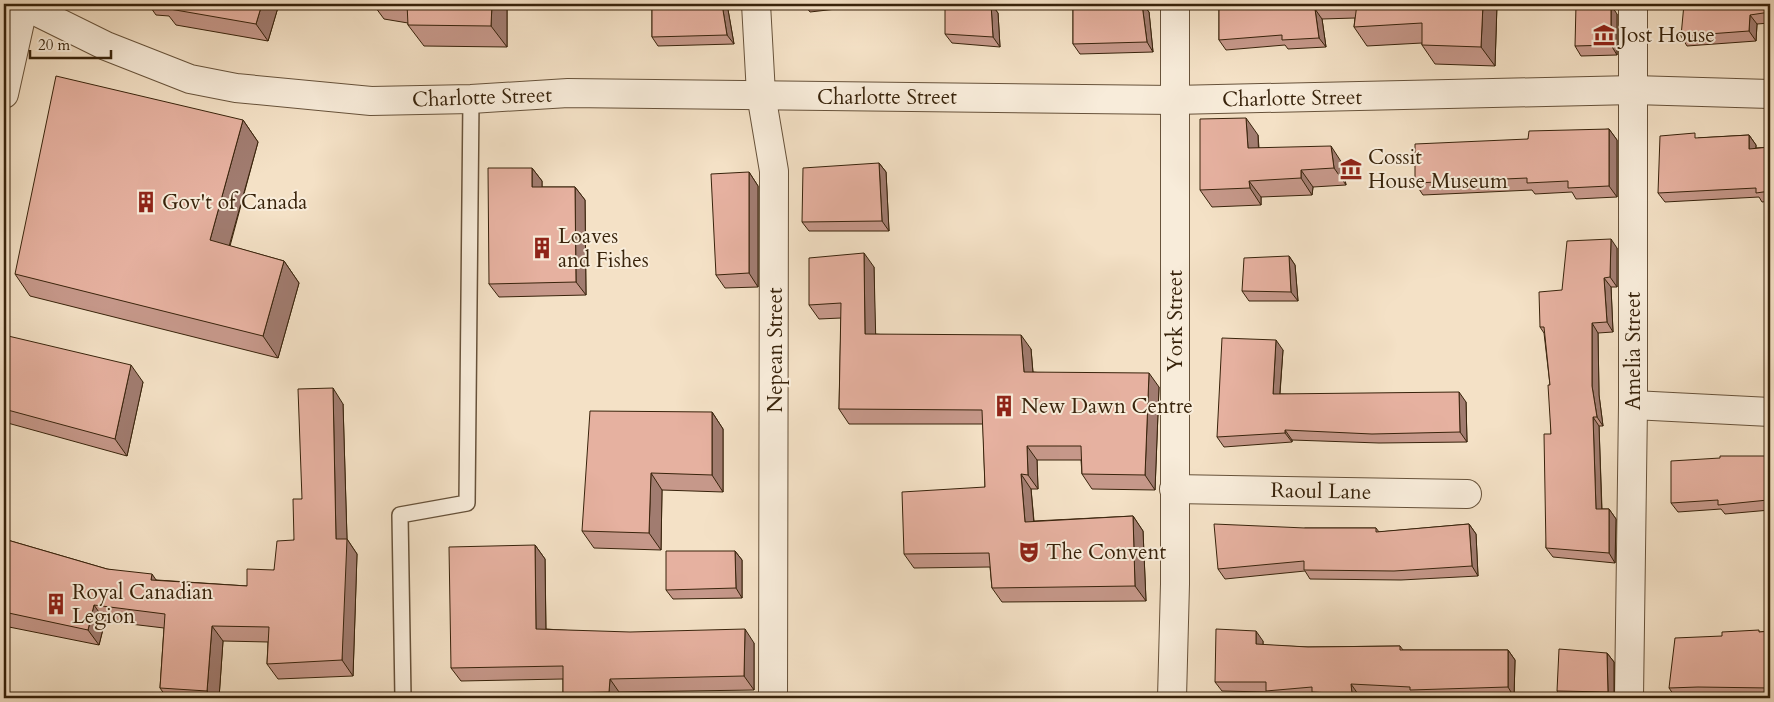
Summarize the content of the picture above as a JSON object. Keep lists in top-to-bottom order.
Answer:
{
  "streets": {
    "street": [
      "Charlotte Street",
      "York Street",
      "Nepean Street",
      "Amelia Street",
      "Raoul Lane"
    ]
  },
  "crossings": [
    ["Charlotte Street", "York Street"],
    ["Charlotte Street", "Nepean Street"],
    ["Charlotte Street", "Amelia Street"],
    ["York Street", "Raoul Lane"]
  ],
  "places": {
    "museum": ["Jost House", "Cossit House Museum"],
    "building": [
      "Gov't of Canada",
      "Loaves and Fishes",
      "New Dawn Centre",
      "Royal Canadian Legion"
    ],
    "theatre": ["The Convent"]
  },
  "scale_bar": "20 m"
}
